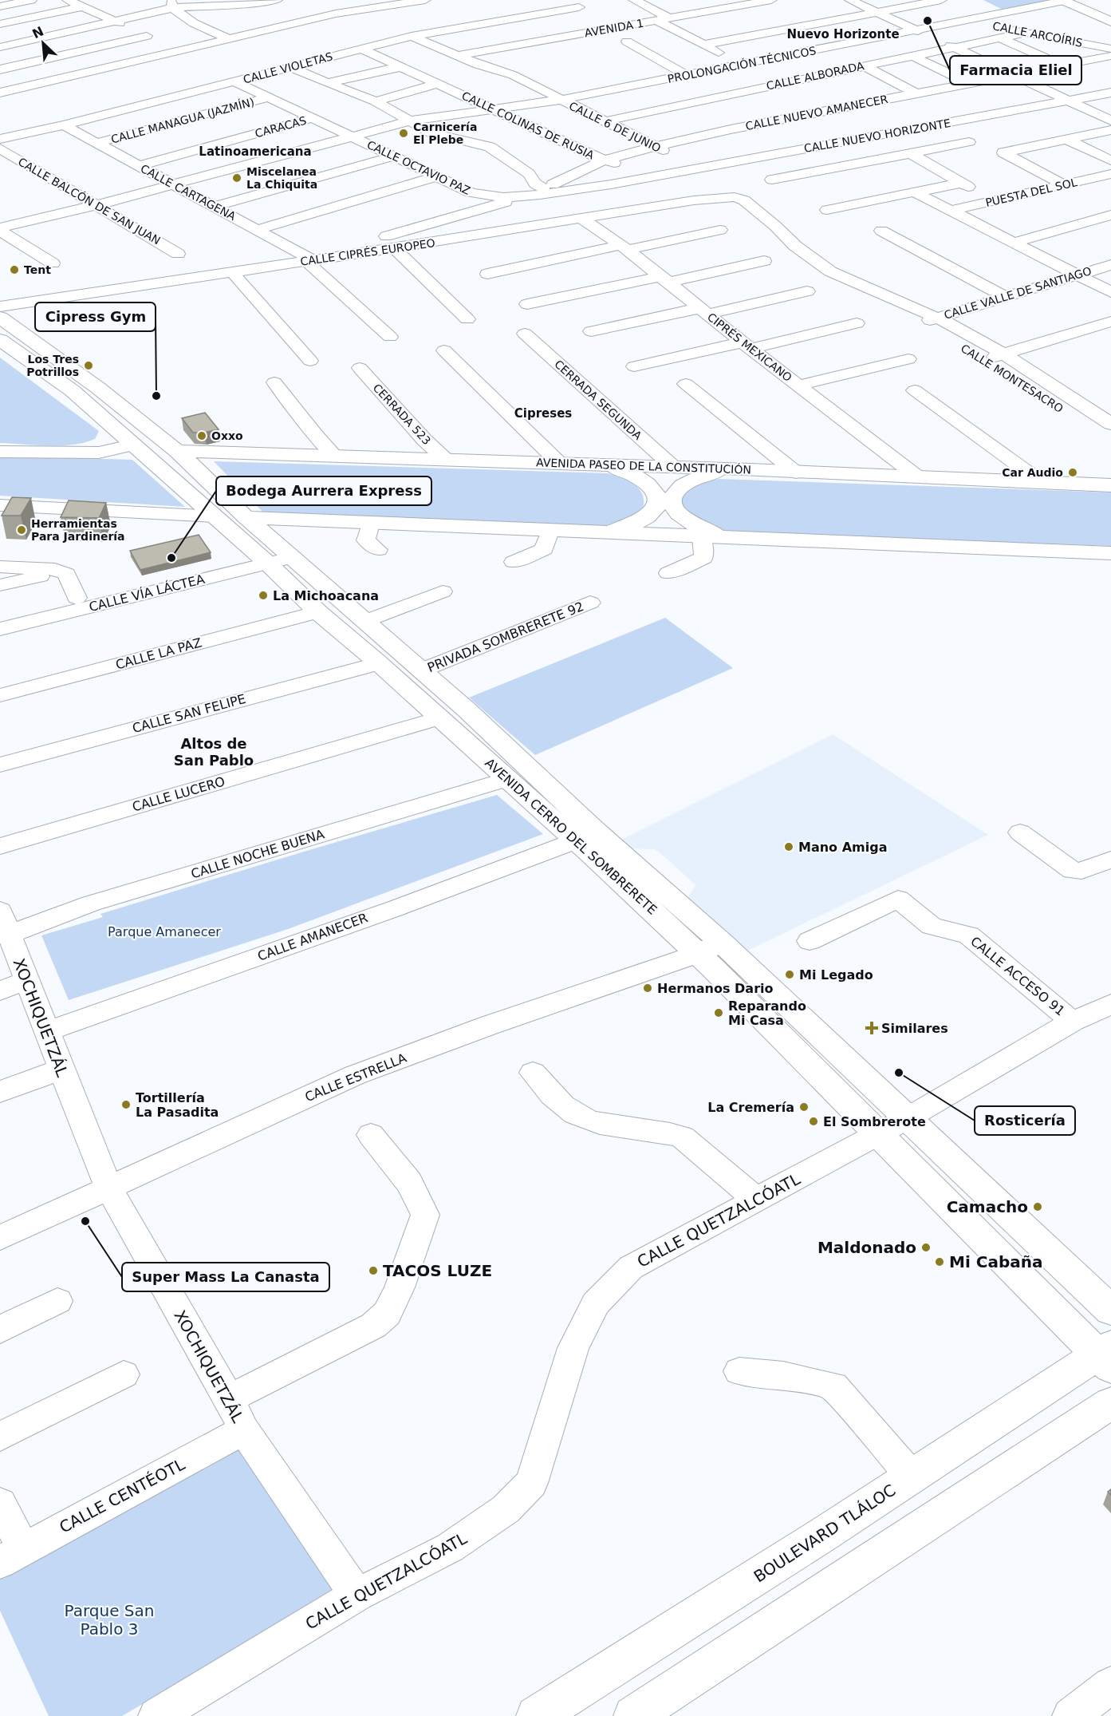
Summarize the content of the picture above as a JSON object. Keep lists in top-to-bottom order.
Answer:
{
  "streets": {
    "main road": ["AVENIDA PASEO DE LA CONSTITUCIÓN", "AVENIDA CERRO DEL SOMBRERETE", "BOULEVARD TLÁLOC"],
    "street": [
      "AVENIDA 1",
      "CALLE ARCOÍRIS",
      "PROLONGACIÓN TÉCNICOS",
      "CALLE VIOLETAS",
      "CALLE ALBORADA",
      "CALLE NUEVO AMANECER",
      "CALLE MANAGUA (JAZMÍN)",
      "CALLE COLINAS DE RUSIA",
      "CARACAS",
      "CALLE 6 DE JUNIO",
      "CALLE NUEVO HORIZONTE",
      "CALLE OCTAVIO PAZ",
      "CALLE CARTAGENA",
      "PUESTA DEL SOL",
      "CALLE BALCÓN DE SAN JUAN",
      "CALLE CIPRÉS EUROPEO",
      "CALLE VALLE DE SANTIAGO",
      "CIPRÉS MEXICANO",
      "CALLE MONTESACRO",
      "CERRADA SEGUNDA",
      "CERRADA 523",
      "CALLE VÍA LÁCTEA",
      "PRIVADA SOMBRERETE 92",
      "CALLE LA PAZ",
      "CALLE SAN FELIPE",
      "CALLE LUCERO",
      "CALLE NOCHE BUENA",
      "CALLE AMANECER",
      "CALLE ACCESO 91",
      "XOCHIQUETZÁL",
      "CALLE ESTRELLA",
      "CALLE QUETZALCÓATL",
      "CALLE CENTÉOTL"
    ]
  },
  "crossings": [
    ["AVENIDA 1", "CALLE 6 DE JUNIO"],
    ["CALLE ARCOÍRIS", "PROLONGACIÓN TÉCNICOS"],
    ["CALLE ARCOÍRIS", "CALLE ALBORADA"],
    ["PROLONGACIÓN TÉCNICOS", "CALLE COLINAS DE RUSIA"],
    ["PROLONGACIÓN TÉCNICOS", "CALLE 6 DE JUNIO"],
    ["PROLONGACIÓN TÉCNICOS", "CALLE OCTAVIO PAZ"],
    ["PROLONGACIÓN TÉCNICOS", "CALLE CARTAGENA"],
    ["PROLONGACIÓN TÉCNICOS", "CALLE BALCÓN DE SAN JUAN"],
    ["CALLE VIOLETAS", "CALLE COLINAS DE RUSIA"],
    ["CALLE VIOLETAS", "CALLE 6 DE JUNIO"],
    ["CALLE VIOLETAS", "CALLE OCTAVIO PAZ"],
    ["CALLE VIOLETAS", "CALLE CARTAGENA"],
    ["CALLE ALBORADA", "CALLE 6 DE JUNIO"],
    ["CALLE NUEVO AMANECER", "CALLE COLINAS DE RUSIA"],
    ["CALLE NUEVO AMANECER", "CALLE 6 DE JUNIO"],
    ["CALLE NUEVO AMANECER", "CALLE OCTAVIO PAZ"],
    ["CALLE MANAGUA (JAZMÍN)", "CALLE OCTAVIO PAZ"],
    ["CALLE MANAGUA (JAZMÍN)", "CALLE CARTAGENA"],
    ["CALLE COLINAS DE RUSIA", "CALLE NUEVO HORIZONTE"],
    ["CALLE COLINAS DE RUSIA", "CALLE OCTAVIO PAZ"],
    ["CALLE COLINAS DE RUSIA", "CALLE CIPRÉS EUROPEO"],
    ["CARACAS", "CALLE OCTAVIO PAZ"],
    ["CARACAS", "CALLE CARTAGENA"],
    ["CALLE 6 DE JUNIO", "CALLE NUEVO HORIZONTE"],
    ["CALLE NUEVO HORIZONTE", "CALLE OCTAVIO PAZ"],
    ["CALLE CARTAGENA", "CALLE CIPRÉS EUROPEO"],
    ["CALLE CIPRÉS EUROPEO", "CIPRÉS MEXICANO"],
    ["CALLE CIPRÉS EUROPEO", "CALLE MONTESACRO"],
    ["CALLE VALLE DE SANTIAGO", "CALLE MONTESACRO"],
    ["CIPRÉS MEXICANO", "AVENIDA PASEO DE LA CONSTITUCIÓN"],
    ["CERRADA SEGUNDA", "AVENIDA PASEO DE LA CONSTITUCIÓN"],
    ["CERRADA 523", "AVENIDA PASEO DE LA CONSTITUCIÓN"],
    ["AVENIDA PASEO DE LA CONSTITUCIÓN", "AVENIDA CERRO DEL SOMBRERETE"],
    ["CALLE VÍA LÁCTEA", "AVENIDA CERRO DEL SOMBRERETE"],
    ["PRIVADA SOMBRERETE 92", "AVENIDA CERRO DEL SOMBRERETE"],
    ["CALLE LA PAZ", "AVENIDA CERRO DEL SOMBRERETE"],
    ["CALLE SAN FELIPE", "AVENIDA CERRO DEL SOMBRERETE"],
    ["CALLE LUCERO", "AVENIDA CERRO DEL SOMBRERETE"],
    ["AVENIDA CERRO DEL SOMBRERETE", "CALLE NOCHE BUENA"],
    ["AVENIDA CERRO DEL SOMBRERETE", "CALLE AMANECER"],
    ["AVENIDA CERRO DEL SOMBRERETE", "CALLE ESTRELLA"],
    ["AVENIDA CERRO DEL SOMBRERETE", "CALLE QUETZALCÓATL"],
    ["AVENIDA CERRO DEL SOMBRERETE", "BOULEVARD TLÁLOC"],
    ["CALLE NOCHE BUENA", "XOCHIQUETZÁL"],
    ["CALLE AMANECER", "XOCHIQUETZÁL"],
    ["CALLE ACCESO 91", "CALLE QUETZALCÓATL"],
    ["XOCHIQUETZÁL", "CALLE ESTRELLA"],
    ["XOCHIQUETZÁL", "CALLE QUETZALCÓATL"],
    ["XOCHIQUETZÁL", "CALLE CENTÉOTL"]
  ],
  "districts": [
    "Nuevo Horizonte",
    "Latinoamericana",
    "Cipreses",
    "Altos de San Pablo"
  ],
  "parks": ["Parque Amanecer", "Parque San Pablo 3"],
  "places": {
    "other": [
      "Farmacia Eliel",
      "Carnicería El Plebe",
      "Miscelanea La Chiquita",
      "Tent",
      "Los Tres Potrillos",
      "Cipress Gym",
      "Oxxo",
      "Car Audio",
      "Herramientas Para Jardinería",
      "Bodega Aurrera Express",
      "La Michoacana",
      "Mano Amiga",
      "Mi Legado",
      "Hermanos Dario",
      "Reparando Mi Casa",
      "Rosticería",
      "Tortillería La Pasadita",
      "La Cremería",
      "El Sombrerote",
      "Camacho",
      "Super Mass La Canasta",
      "Maldonado",
      "Mi Cabaña",
      "TACOS LUZE"
    ],
    "health": ["Similares"]
  },
  "north": "top left"
}
